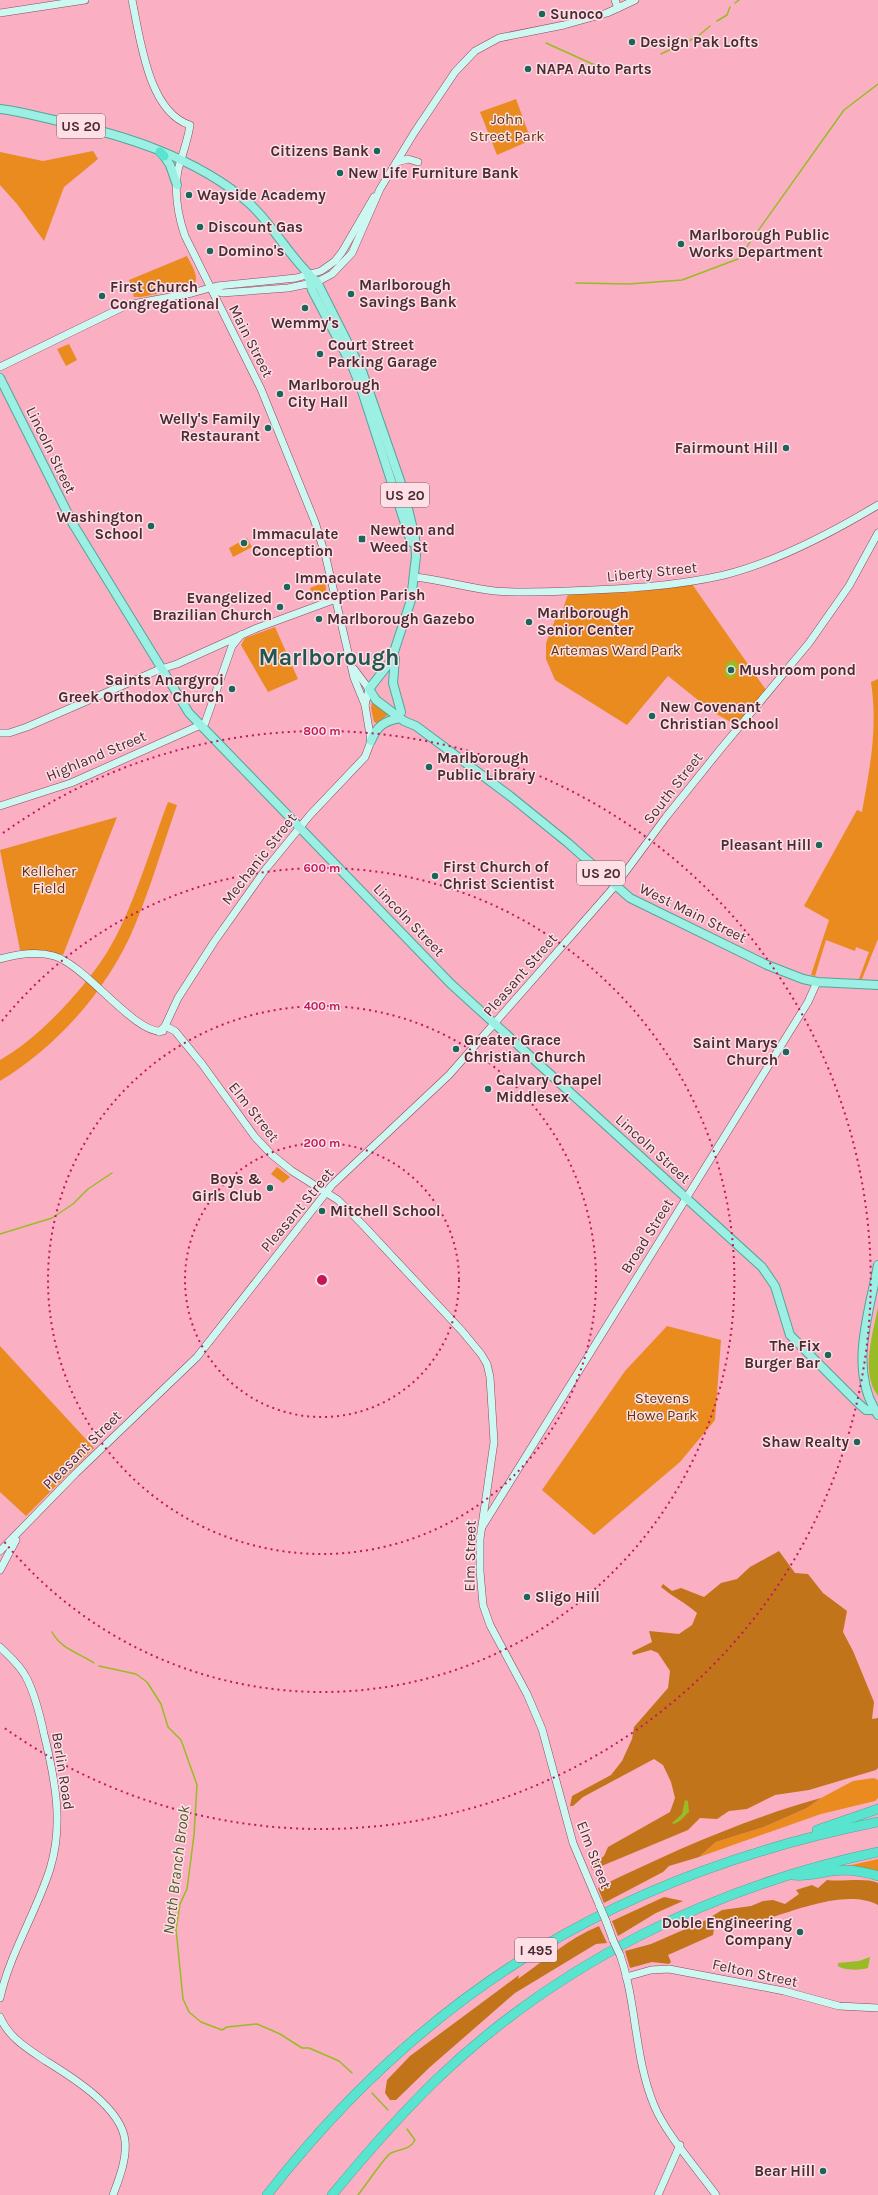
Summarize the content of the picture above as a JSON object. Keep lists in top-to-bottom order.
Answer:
{
  "streets": {
    "highway": ["I 495"],
    "main road": ["US 20", "Lincoln Street", "West Main Street"],
    "street": [
      "Main Street",
      "Liberty Street",
      "Highland Street",
      "South Street",
      "Mechanic Street",
      "Pleasant Street",
      "Elm Street",
      "Broad Street",
      "Berlin Road",
      "Felton Street"
    ]
  },
  "crossings": [
    ["US 20", "Main Street"],
    ["US 20", "Liberty Street"],
    ["US 20", "West Main Street"],
    ["Main Street", "West Main Street"],
    ["Lincoln Street", "Highland Street"],
    ["Lincoln Street", "Mechanic Street"],
    ["Lincoln Street", "Pleasant Street"],
    ["Lincoln Street", "Broad Street"],
    ["South Street", "West Main Street"],
    ["South Street", "Pleasant Street"],
    ["Mechanic Street", "Elm Street"],
    ["West Main Street", "Pleasant Street"],
    ["West Main Street", "Broad Street"],
    ["Pleasant Street", "Elm Street"],
    ["Elm Street", "Broad Street"],
    ["Elm Street", "Felton Street"]
  ],
  "districts": ["Marlborough"],
  "water": ["North Branch Brook"],
  "parks": [
    "John Street Park",
    "Artemas Ward Park",
    "Kelleher Field",
    "Stevens Howe Park"
  ],
  "places": {
    "other": [
      "Sunoco",
      "Design Pak Lofts",
      "NAPA Auto Parts",
      "Citizens Bank",
      "New Life Furniture Bank",
      "Wayside Academy",
      "Discount Gas",
      "Marlborough Public Works Department",
      "Domino's",
      "Marlborough Savings Bank",
      "First Church Congregational",
      "Wemmy's",
      "Court Street Parking Garage",
      "Marlborough City Hall",
      "Welly's Family Restaurant",
      "Fairmount Hill",
      "Washington School",
      "Immaculate Conception",
      "Immaculate Conception Parish",
      "Evangelized Brazilian Church",
      "Marlborough Gazebo",
      "Marlborough Senior Center",
      "Mushroom pond",
      "Saints Anargyroi Greek Orthodox Church",
      "New Covenant Christian School",
      "Marlborough Public Library",
      "Pleasant Hill",
      "First Church of Christ Scientist",
      "Greater Grace Christian Church",
      "Saint Marys Church",
      "Calvary Chapel Middlesex",
      "Boys & Girls Club",
      "Mitchell School",
      "The Fix Burger Bar",
      "Shaw Realty",
      "Sligo Hill",
      "Doble Engineering Company",
      "Bear Hill"
    ],
    "transit": ["Newton and Weed St"]
  },
  "rings": [
    "800 m",
    "600 m",
    "400 m",
    "200 m"
  ]
}
